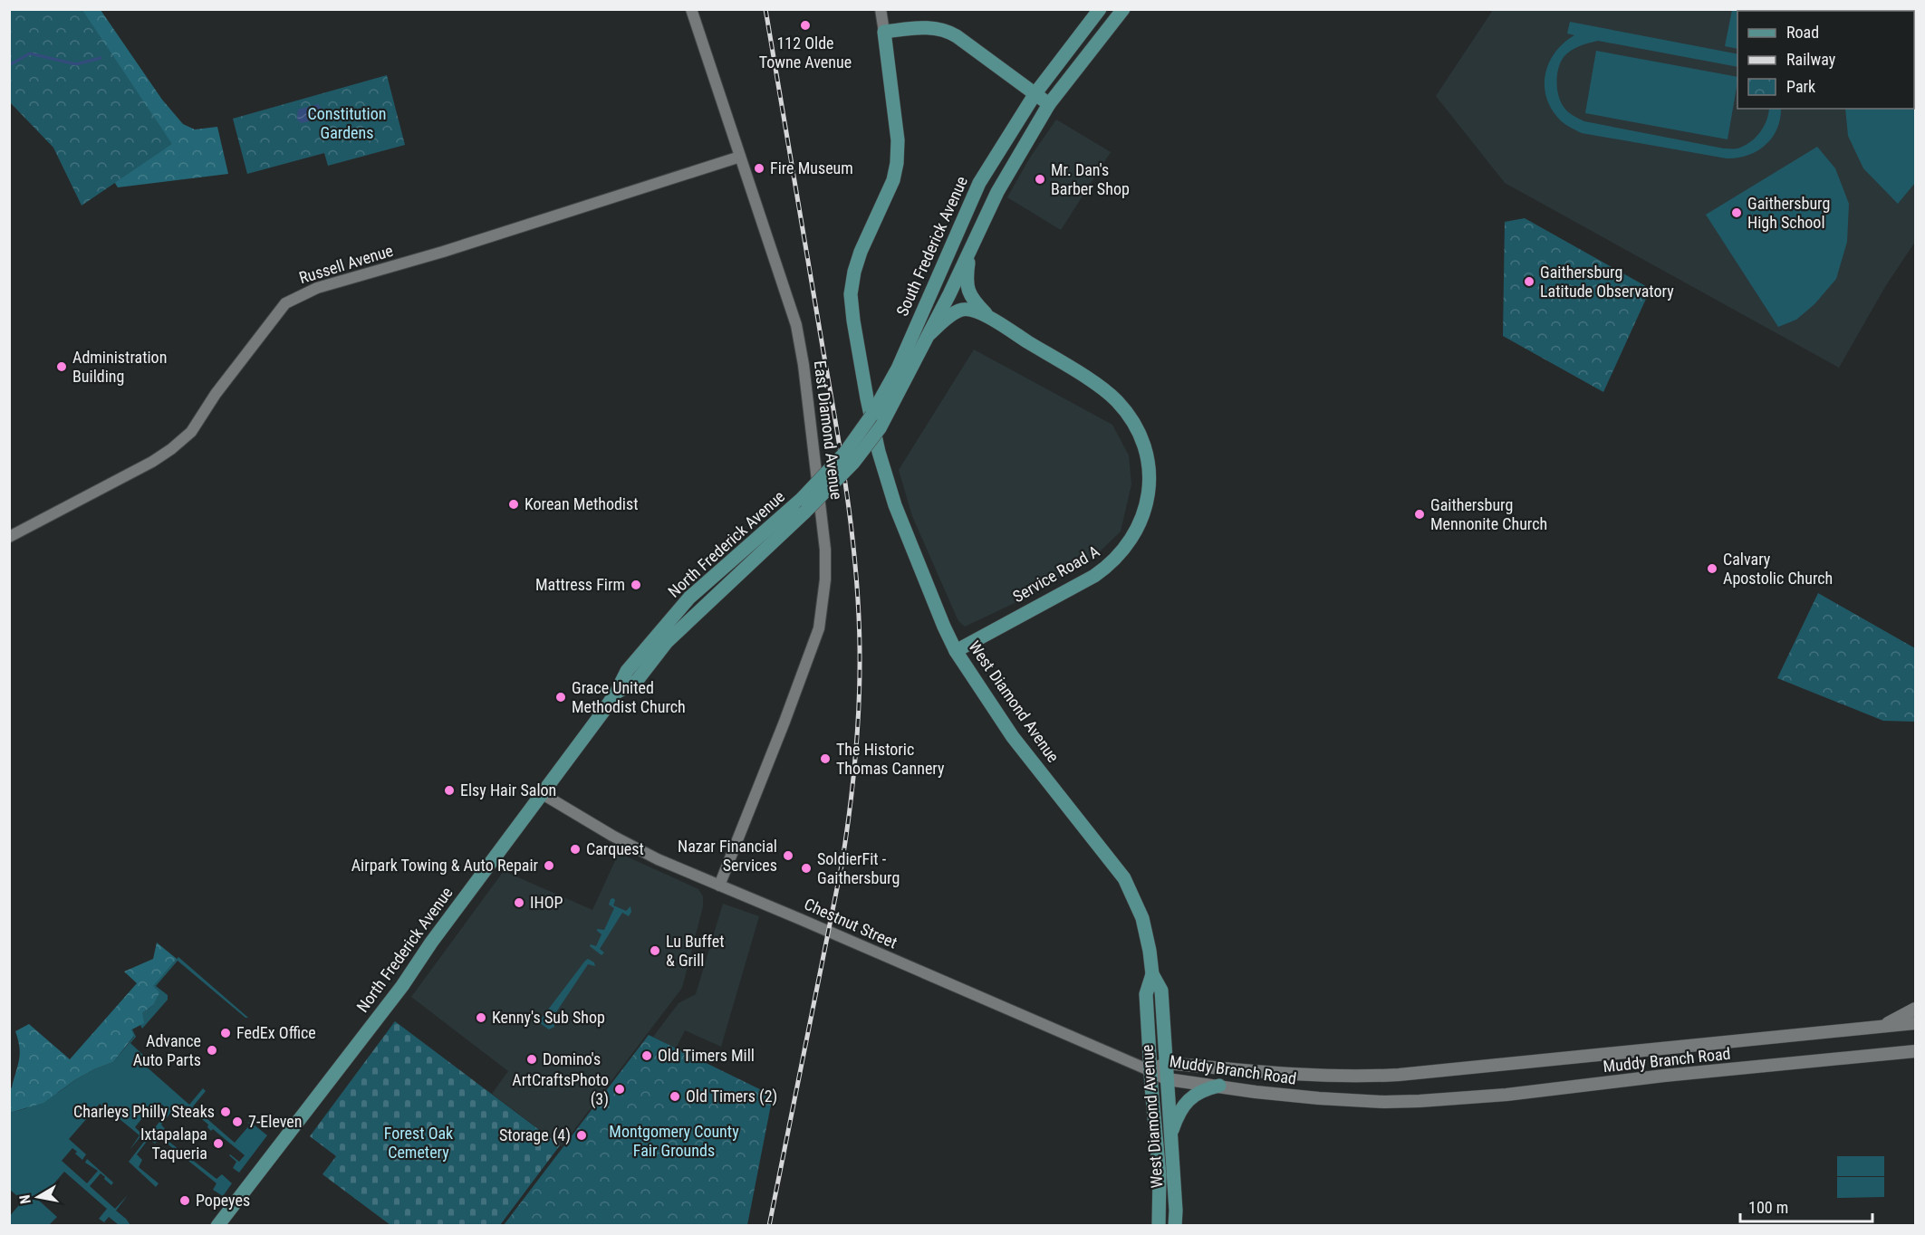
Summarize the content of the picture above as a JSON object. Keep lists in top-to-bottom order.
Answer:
{
  "streets": {
    "main road": [
      "South Frederick Avenue",
      "North Frederick Avenue",
      "Service Road A",
      "West Diamond Avenue",
      "Muddy Branch Road"
    ],
    "street": ["Russell Avenue", "East Diamond Avenue", "Chestnut Street"]
  },
  "crossings": [
    ["South Frederick Avenue", "North Frederick Avenue"],
    ["Russell Avenue", "East Diamond Avenue"],
    ["East Diamond Avenue", "Chestnut Street"],
    ["North Frederick Avenue", "Chestnut Street"],
    ["Service Road A", "West Diamond Avenue"],
    ["West Diamond Avenue", "Chestnut Street"],
    ["West Diamond Avenue", "Muddy Branch Road"],
    ["Chestnut Street", "Muddy Branch Road"]
  ],
  "parks": ["Constitution Gardens", "Montgomery County Fair Grounds", "Forest Oak Cemetery"],
  "places": [
    "112 Olde Towne Avenue",
    "Fire Museum",
    "Mr. Dan's Barber Shop",
    "Gaithersburg High School",
    "Gaithersburg Latitude Observatory",
    "Administration Building",
    "Korean Methodist",
    "Gaithersburg Mennonite Church",
    "Calvary Apostolic Church",
    "Mattress Firm",
    "Grace United Methodist Church",
    "The Historic Thomas Cannery",
    "Elsy Hair Salon",
    "Carquest",
    "Nazar Financial Services",
    "Airpark Towing & Auto Repair",
    "SoldierFit - Gaithersburg",
    "IHOP",
    "Lu Buffet & Grill",
    "Kenny's Sub Shop",
    "FedEx Office",
    "Advance Auto Parts",
    "Old Timers Mill",
    "Domino's",
    "ArtCraftsPhoto (3)",
    "Old Timers (2)",
    "Charleys Philly Steaks",
    "7-Eleven",
    "Storage (4)",
    "Ixtapalapa Taqueria",
    "Popeyes"
  ],
  "legend": ["Road", "Railway", "Park"],
  "scale_bar": "100 m",
  "north": "left"
}
